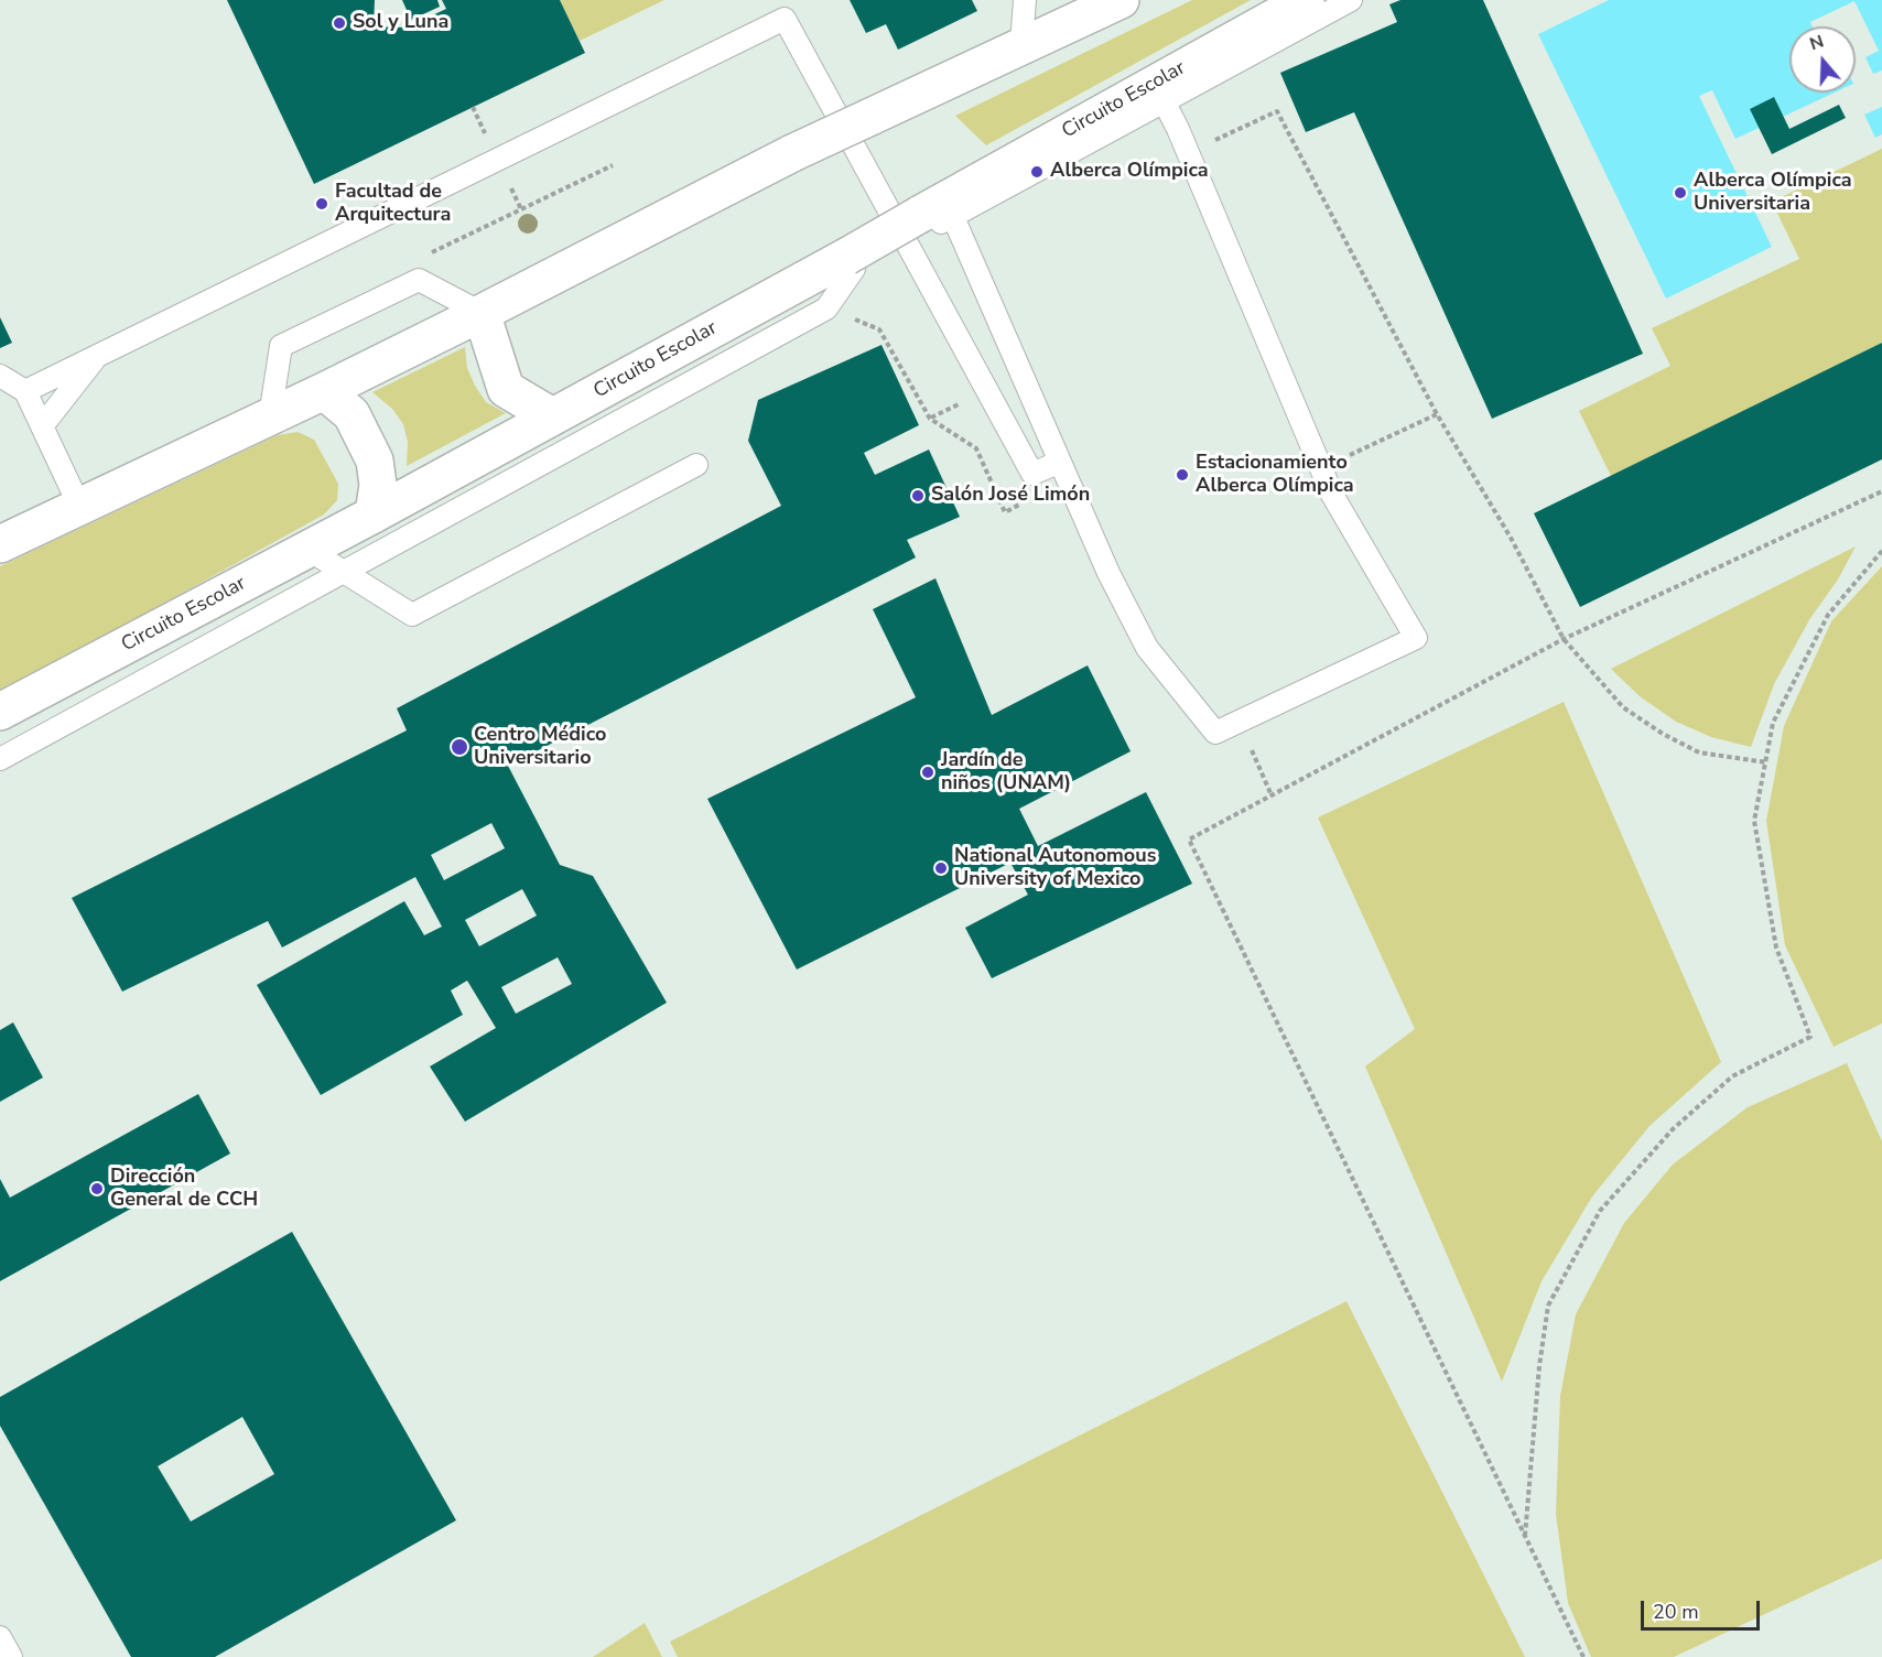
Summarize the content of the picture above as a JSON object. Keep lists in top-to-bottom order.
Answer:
{
  "streets": {
    "street": ["Circuito Escolar"]
  },
  "places": [
    "Sol y Luna",
    "Alberca Olímpica",
    "Alberca Olímpica Universitaria",
    "Facultad de Arquitectura",
    "Estacionamiento Alberca Olímpica",
    "Salón José Limón",
    "Centro Médico Universitario",
    "Jardín de niños (UNAM)",
    "National Autonomous University of Mexico",
    "Dirección General de CCH"
  ],
  "scale_bar": "20 m",
  "north": "top"
}
